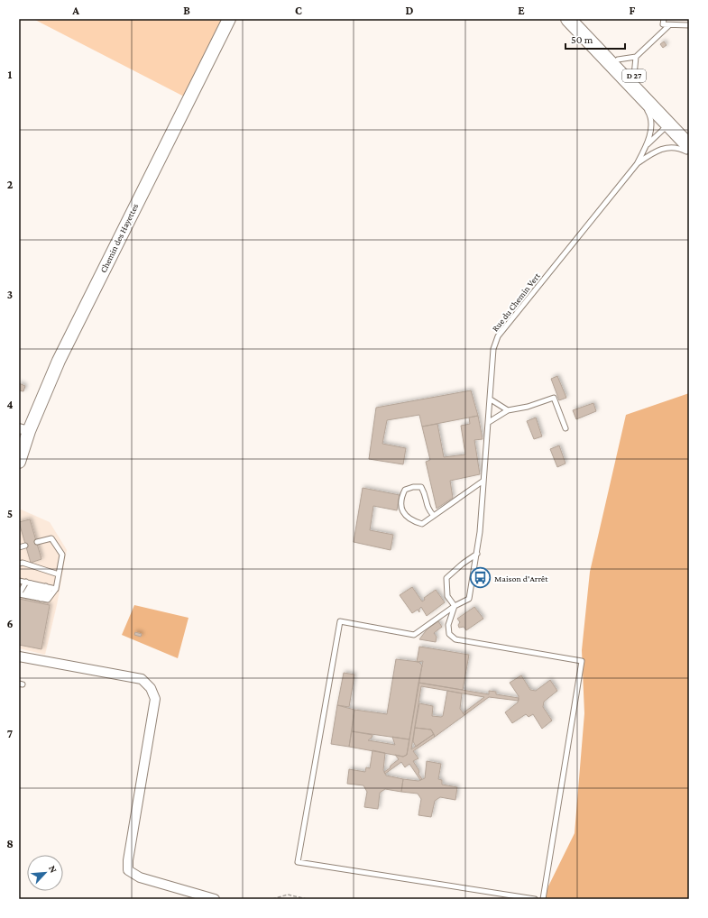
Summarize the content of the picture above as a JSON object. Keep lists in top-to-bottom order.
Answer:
{
  "streets": {
    "main road": ["D 27"],
    "street": ["Chemin des Hayettes"],
    "lane": ["Rue du Chemin Vert"]
  },
  "places": {
    "bus stop": ["Maison d'Arrêt"]
  },
  "scale_bar": "50 m",
  "north": "top right",
  "grid": {
    "columns": [
      "A",
      "B",
      "C",
      "D",
      "E",
      "F"
    ],
    "rows": [
      "1",
      "2",
      "3",
      "4",
      "5",
      "6",
      "7",
      "8"
    ]
  }
}
